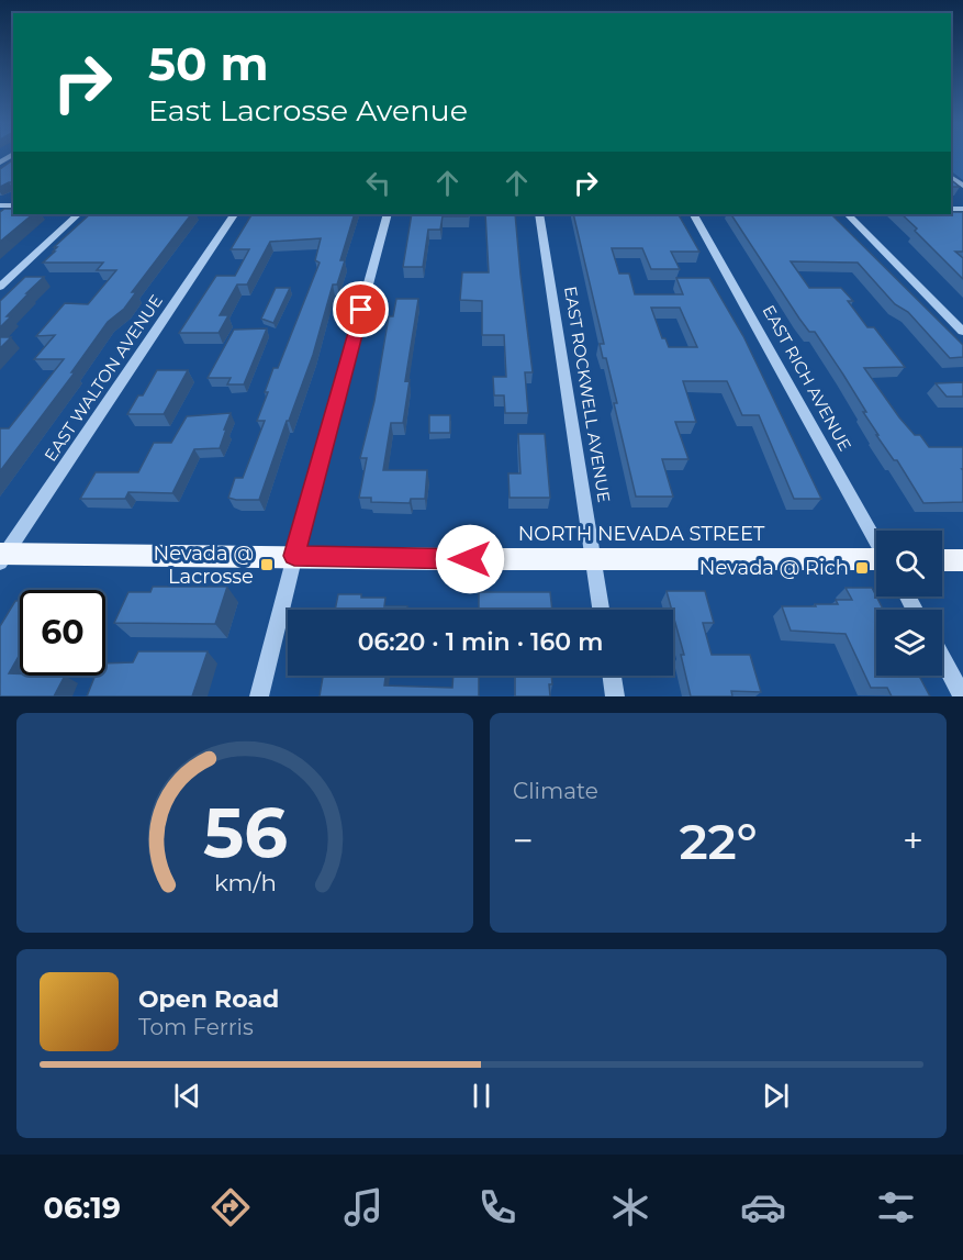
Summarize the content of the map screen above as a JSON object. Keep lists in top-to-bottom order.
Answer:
{
  "streets": {
    "main road": ["NORTH NEVADA STREET"],
    "street": ["EAST WALTON AVENUE", "EAST RICH AVENUE", "EAST ROCKWELL AVENUE"]
  },
  "crossings": [
    ["EAST WALTON AVENUE", "NORTH NEVADA STREET"],
    ["EAST ROCKWELL AVENUE", "NORTH NEVADA STREET"]
  ],
  "places": {
    "transit": ["Nevada @ Lacrosse", "Nevada @ Rich"]
  },
  "page": {
    "turn": ["50 m", "East Lacrosse Avenue"],
    "limit": "60",
    "trip": "06:20 · 1 min · 160 m",
    "tile": "Climate",
    "heat": ["−", "22°", "+"],
    "song": ["Open Road", "Tom Ferris"],
    "tabs": "06:19",
    "gauge": ["56", "km/h"]
  }
}
